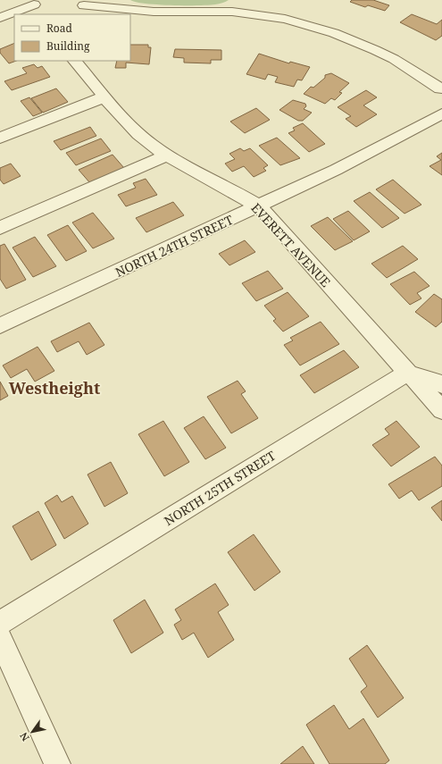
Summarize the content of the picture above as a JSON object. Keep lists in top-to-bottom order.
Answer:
{
  "streets": {
    "street": ["EVERETT AVENUE", "NORTH 24TH STREET", "NORTH 25TH STREET"]
  },
  "crossings": [
    ["EVERETT AVENUE", "NORTH 24TH STREET"],
    ["EVERETT AVENUE", "NORTH 25TH STREET"]
  ],
  "districts": ["Westheight"],
  "legend": ["Road", "Building"],
  "north": "bottom left"
}
